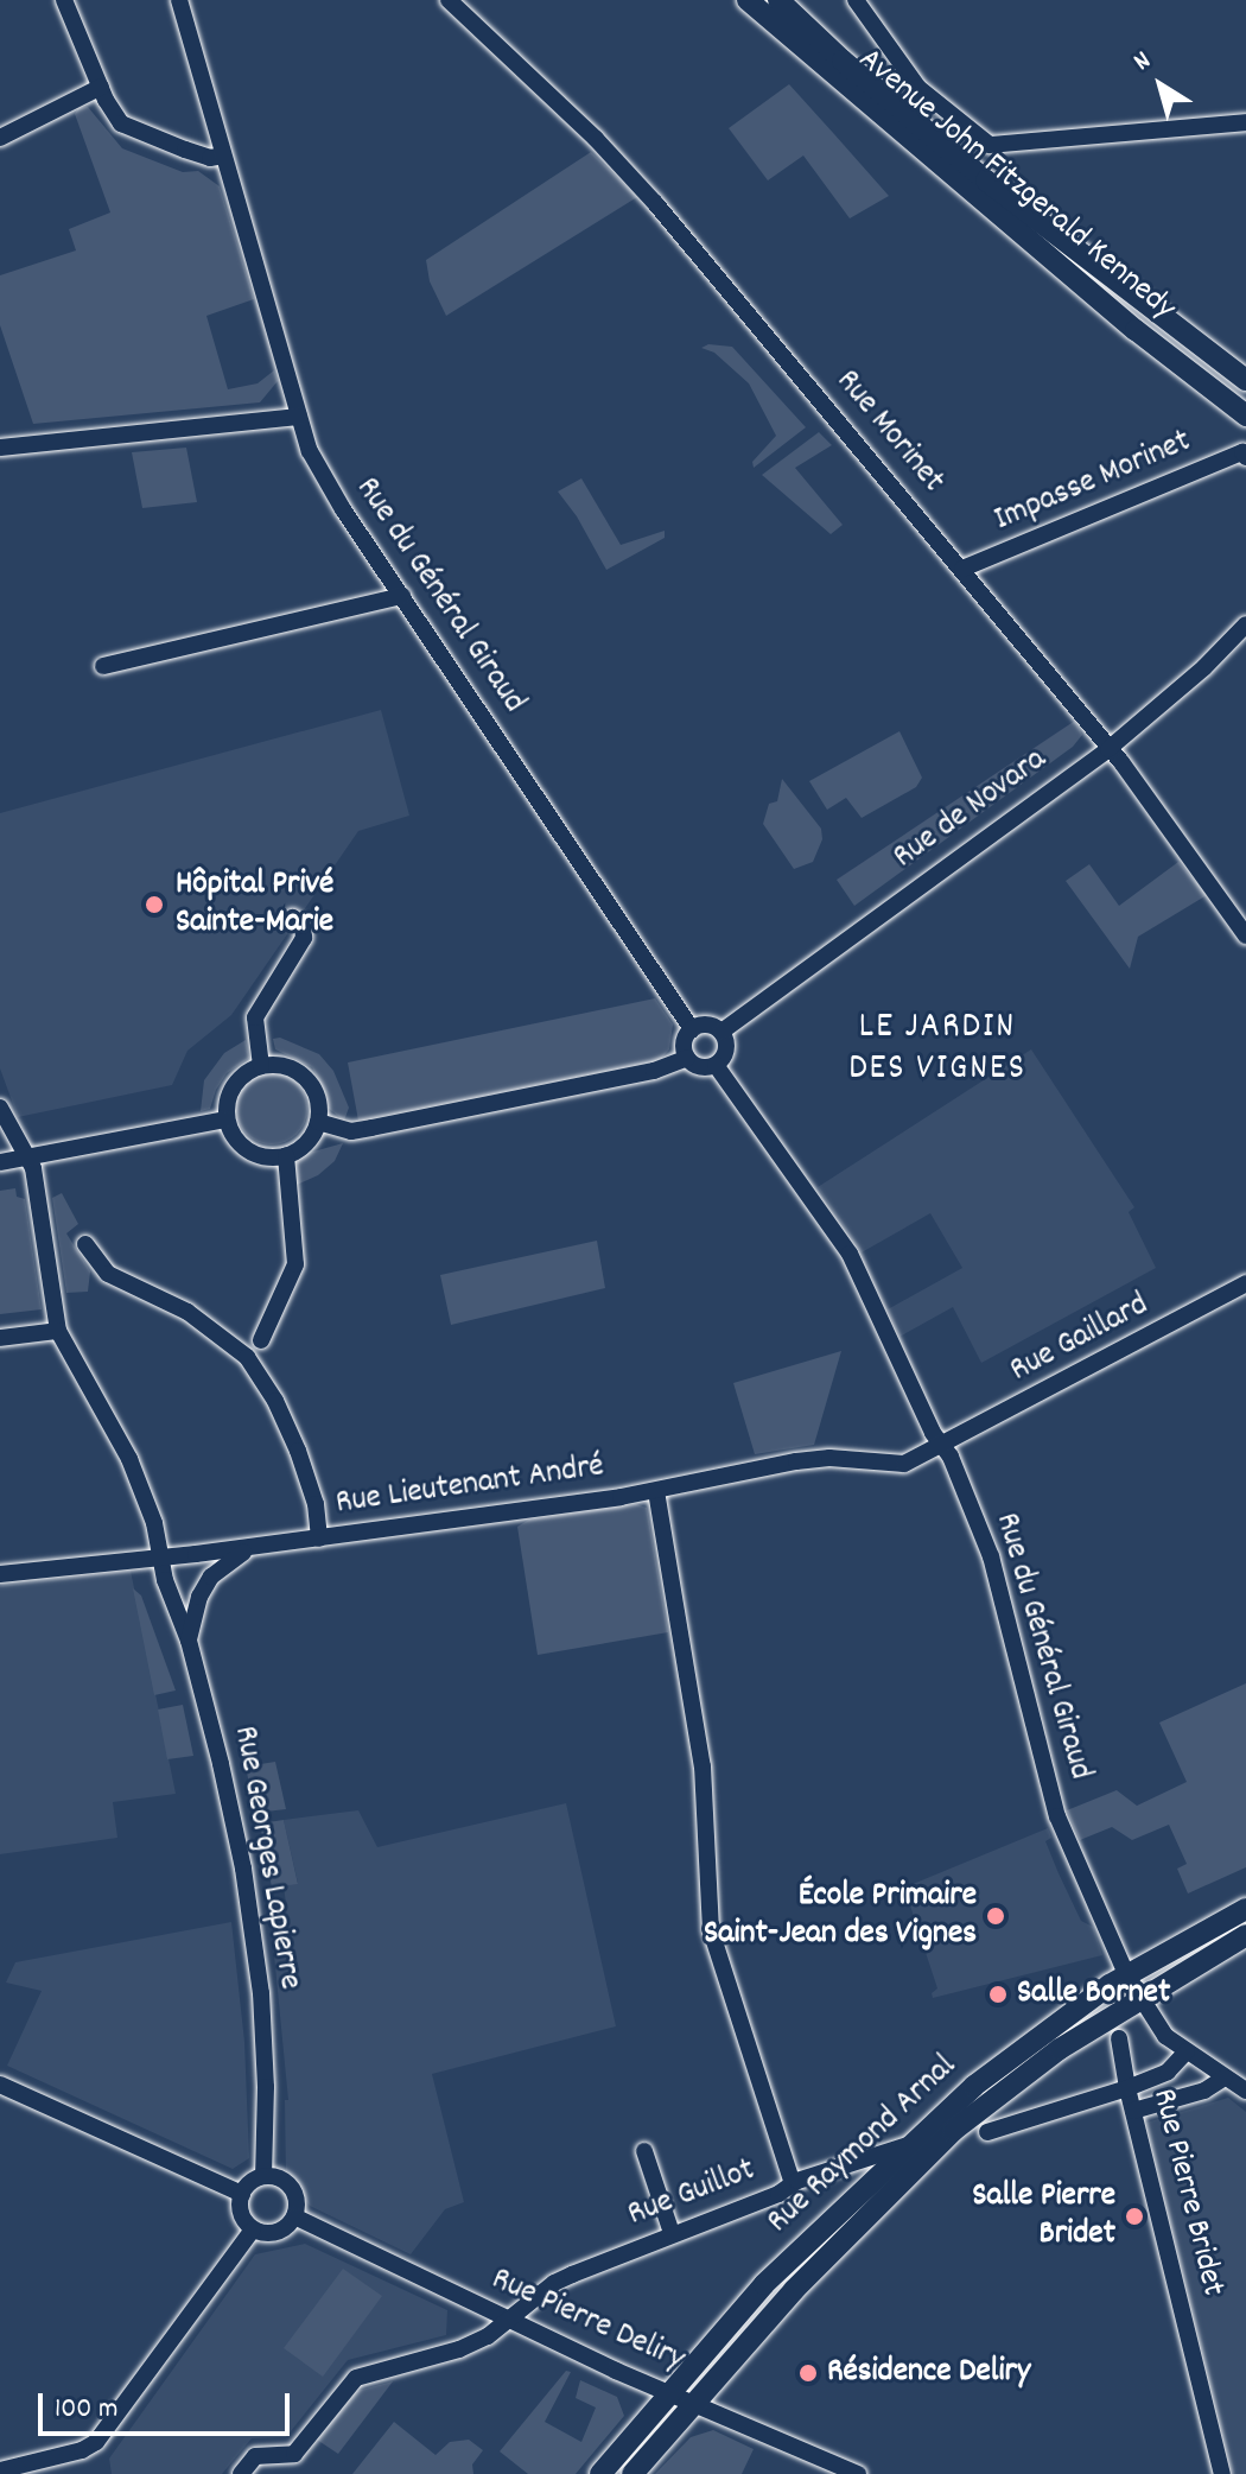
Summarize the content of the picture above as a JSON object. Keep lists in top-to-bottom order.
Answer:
{
  "streets": {
    "main road": ["Avenue John Fitzgerald Kennedy", "Rue Raymond Arnal"],
    "street": [
      "Rue Morinet",
      "Impasse Morinet",
      "Rue du Général Giraud",
      "Rue de Novara",
      "Rue Gaillard",
      "Rue Lieutenant André",
      "Rue Georges Lapierre",
      "Rue Pierre Bridet",
      "Rue Guillot",
      "Rue Pierre Deliry"
    ]
  },
  "crossings": [
    ["Rue Morinet", "Impasse Morinet"],
    ["Rue Morinet", "Rue de Novara"],
    ["Rue du Général Giraud", "Rue de Novara"],
    ["Rue du Général Giraud", "Rue Gaillard"],
    ["Rue du Général Giraud", "Rue Lieutenant André"],
    ["Rue du Général Giraud", "Rue Raymond Arnal"],
    ["Rue Gaillard", "Rue Lieutenant André"],
    ["Rue Lieutenant André", "Rue Georges Lapierre"],
    ["Rue Georges Lapierre", "Rue Pierre Deliry"],
    ["Rue Raymond Arnal", "Rue Guillot"],
    ["Rue Raymond Arnal", "Rue Pierre Deliry"],
    ["Rue Guillot", "Rue Pierre Deliry"]
  ],
  "districts": ["LE JARDIN DES VIGNES"],
  "places": [
    "Hôpital Privé Sainte-Marie",
    "École Primaire Saint-Jean des Vignes",
    "Salle Bornet",
    "Salle Pierre Bridet",
    "Résidence Deliry"
  ],
  "scale_bar": "100 m",
  "north": "top left"
}
